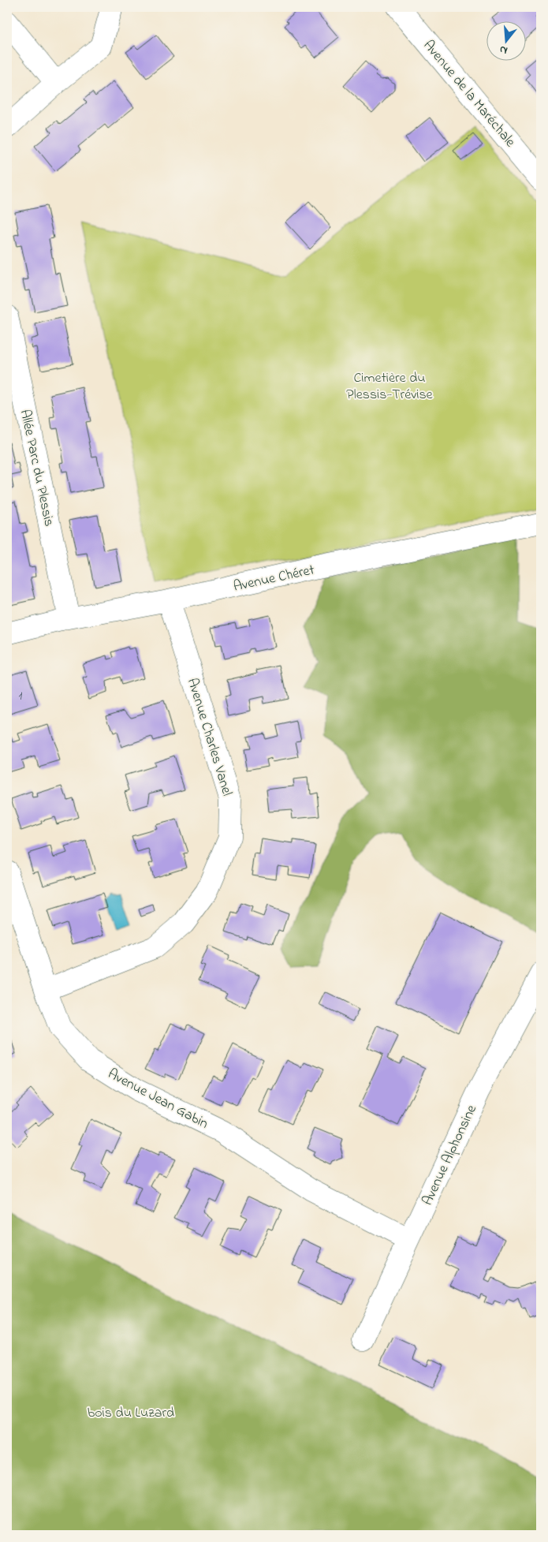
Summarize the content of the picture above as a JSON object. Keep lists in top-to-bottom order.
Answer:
{
  "streets": {
    "street": [
      "Avenue de la Maréchale",
      "Allée Parc du Plessis",
      "Avenue Chéret",
      "Avenue Charles Vanel",
      "Avenue Jean Gabin",
      "Avenue Alphonsine"
    ]
  },
  "crossings": [
    ["Allée Parc du Plessis", "Avenue Chéret"],
    ["Avenue Chéret", "Avenue Charles Vanel"],
    ["Avenue Charles Vanel", "Avenue Jean Gabin"],
    ["Avenue Jean Gabin", "Avenue Alphonsine"]
  ],
  "parks": ["Cimetière du Plessis-Trévise", "bois du Luzard"],
  "house_numbers": ["1"],
  "north": "bottom"
}
